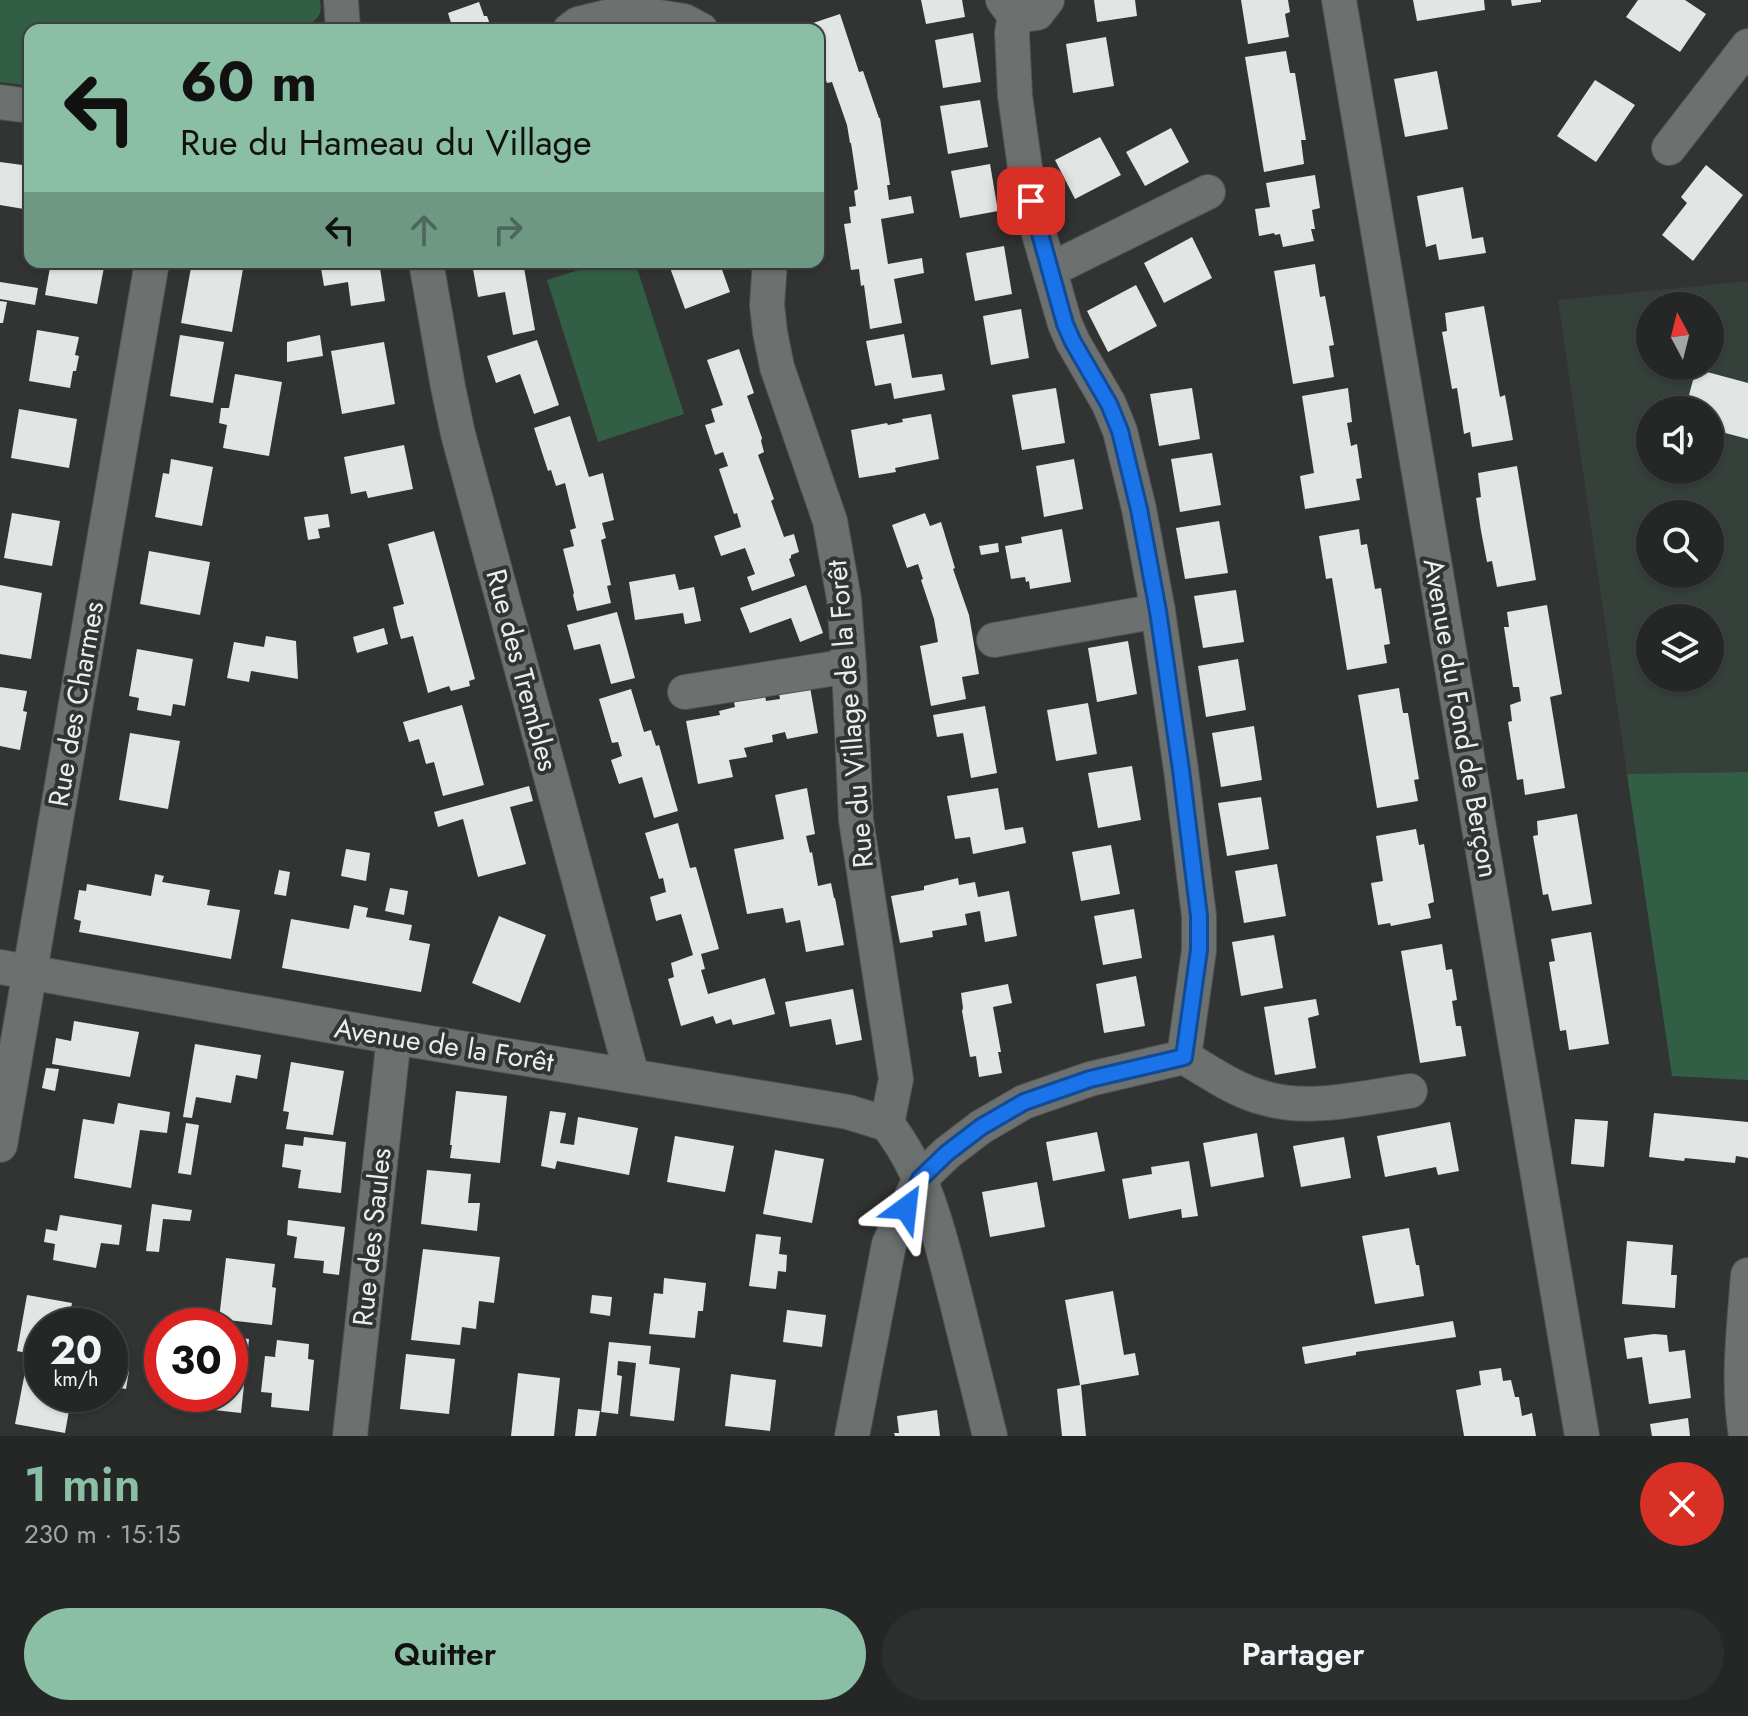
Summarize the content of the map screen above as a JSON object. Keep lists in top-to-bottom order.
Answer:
{
  "streets": {
    "street": [
      "Rue des Trembles",
      "Rue des Charmes",
      "Rue du Village de la Forêt",
      "Avenue du Fond de Berçon",
      "Avenue de la Forêt",
      "Rue des Saules"
    ]
  },
  "crossings": [
    ["Rue des Trembles", "Avenue de la Forêt"],
    ["Rue des Charmes", "Avenue de la Forêt"],
    ["Rue du Village de la Forêt", "Avenue de la Forêt"],
    ["Avenue de la Forêt", "Rue des Saules"]
  ],
  "north": "top",
  "page": {
    "turn": ["60 m", "Rue du Hameau du Village"],
    "speed": "20 km/h",
    "limit": "30",
    "heading": ["1 min", "230 m · 15:15"],
    "buttons": ["Quitter", "Partager"]
  }
}
